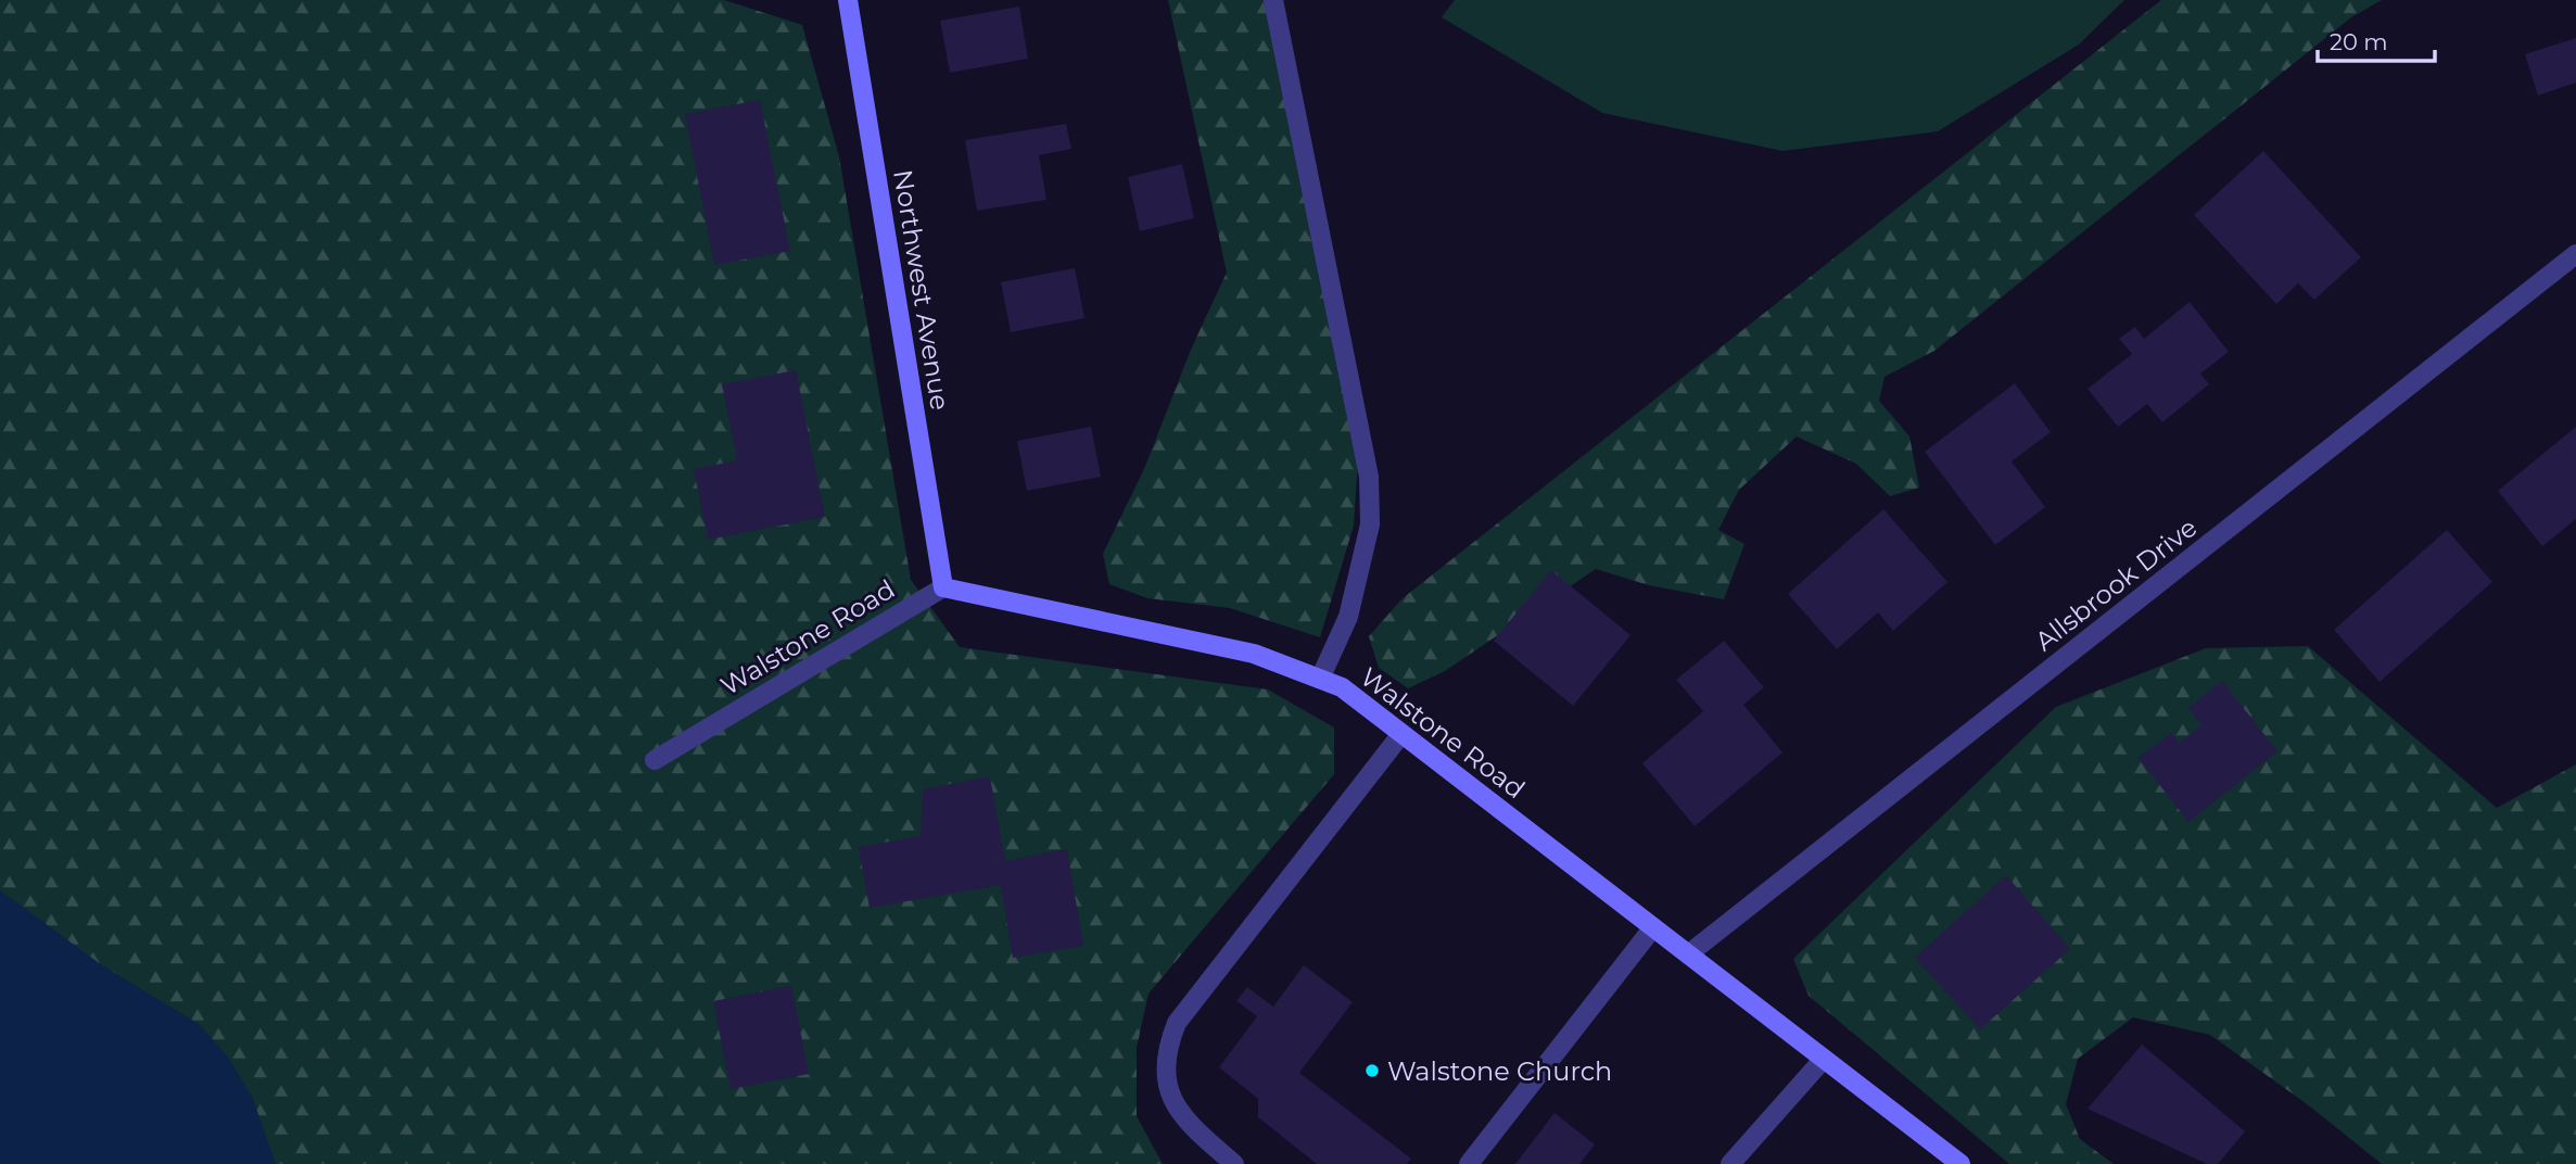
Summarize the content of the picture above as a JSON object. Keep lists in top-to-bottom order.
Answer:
{
  "streets": {
    "street": ["Northwest Avenue", "Allsbrook Drive", "Walstone Road"]
  },
  "crossings": [
    ["Northwest Avenue", "Walstone Road"],
    ["Allsbrook Drive", "Walstone Road"]
  ],
  "places": ["Walstone Church"],
  "scale_bar": "20 m"
}
